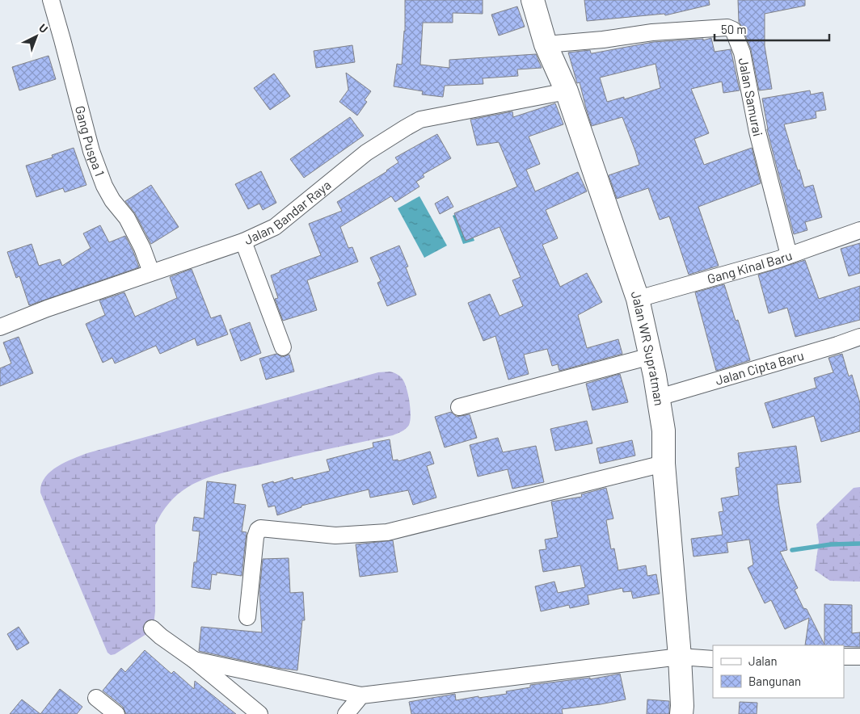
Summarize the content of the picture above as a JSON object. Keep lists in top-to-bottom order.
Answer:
{
  "streets": {
    "highway": ["Jalan WR Supratman"],
    "street": [
      "Jalan Samurai",
      "Gang Puspa 1",
      "Jalan Bandar Raya",
      "Gang Kinal Baru",
      "Jalan Cipta Baru"
    ]
  },
  "crossings": [
    ["Jalan Samurai", "Gang Kinal Baru"],
    ["Jalan Samurai", "Jalan WR Supratman"],
    ["Gang Puspa 1", "Jalan Bandar Raya"],
    ["Jalan Bandar Raya", "Jalan WR Supratman"],
    ["Gang Kinal Baru", "Jalan WR Supratman"],
    ["Jalan WR Supratman", "Jalan Cipta Baru"]
  ],
  "legend": ["Jalan", "Bangunan"],
  "scale_bar": "50 m",
  "north": "top right"
}
